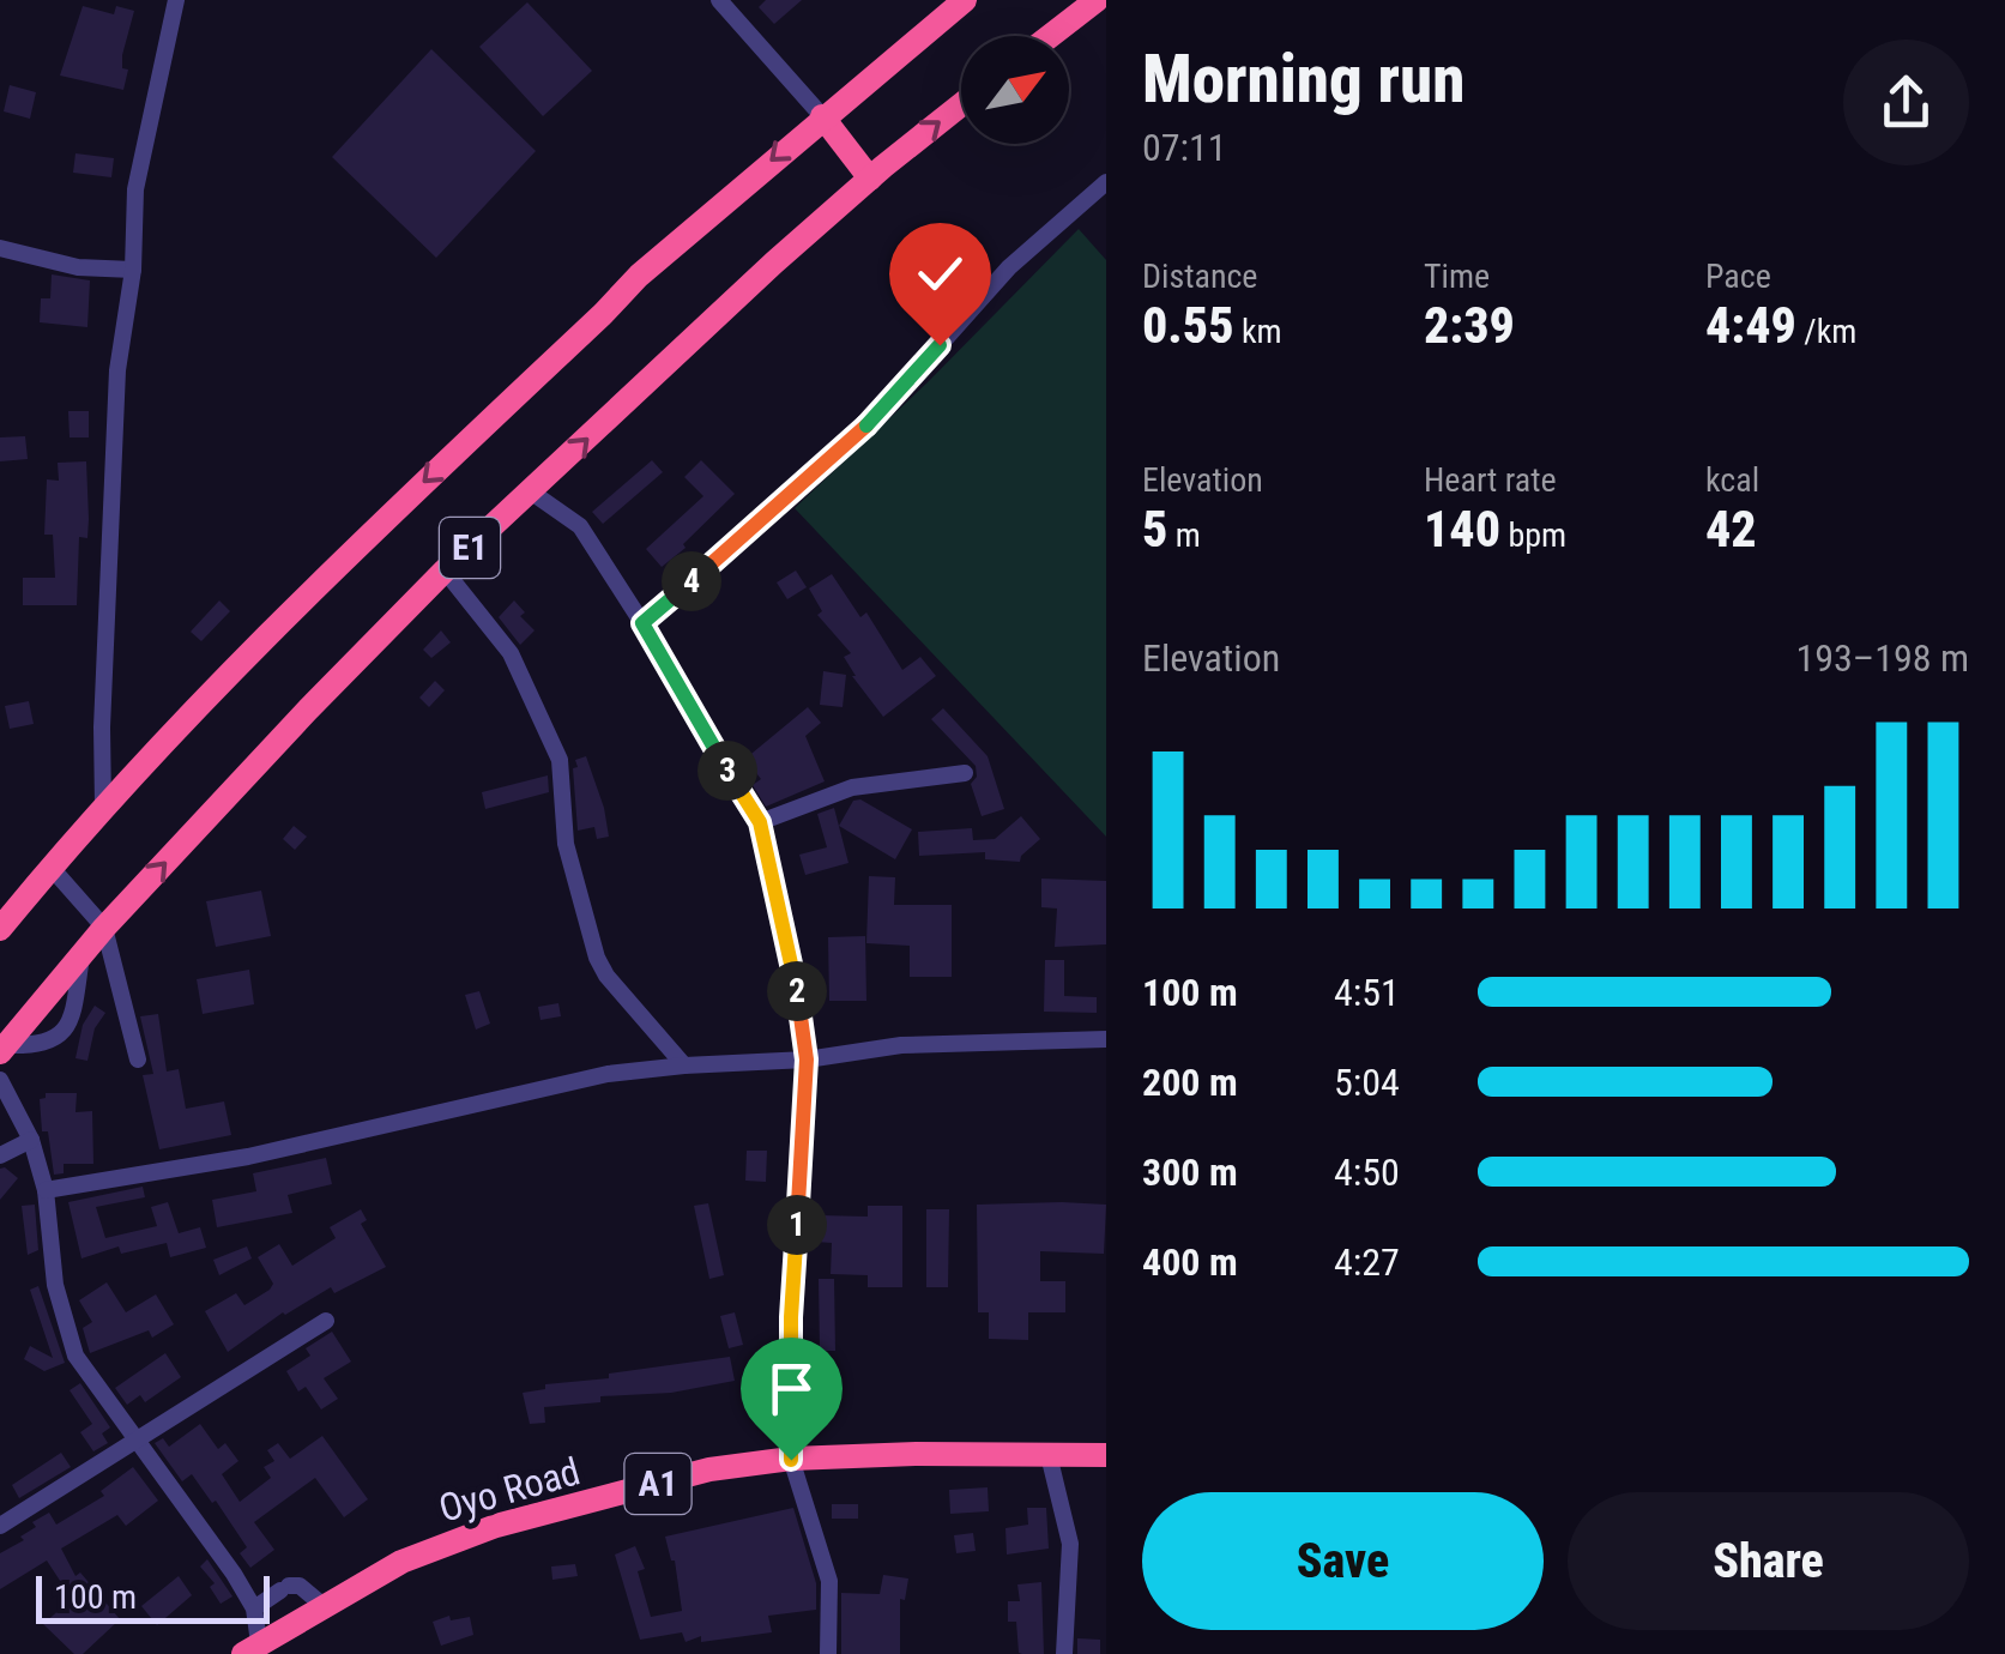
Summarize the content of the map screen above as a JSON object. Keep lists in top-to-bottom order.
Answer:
{
  "streets": {
    "highway": ["E1", "A1", "Oyo Road"]
  },
  "scale_bar": "100 m",
  "north": "top right",
  "page": {
    "heading": ["Morning run", "07:11"],
    "stats": [
      ["Distance", "0.55 km"],
      ["Time", "2:39"],
      ["Pace", "4:49 /km"],
      ["Elevation", "5 m"],
      ["Heart rate", "140 bpm"],
      ["kcal", "42"]
    ],
    "pins": [
      "4",
      "3",
      "2",
      "1"
    ],
    "chart": ["Elevation", "193–198 m"],
    "list": [
      {
        "name": "100 m",
        "note": "4:51"
      },
      {
        "name": "200 m",
        "note": "5:04"
      },
      {
        "name": "300 m",
        "note": "4:50"
      },
      {
        "name": "400 m",
        "note": "4:27"
      }
    ],
    "buttons": ["Save", "Share"],
    "scale": "100 m"
  }
}
